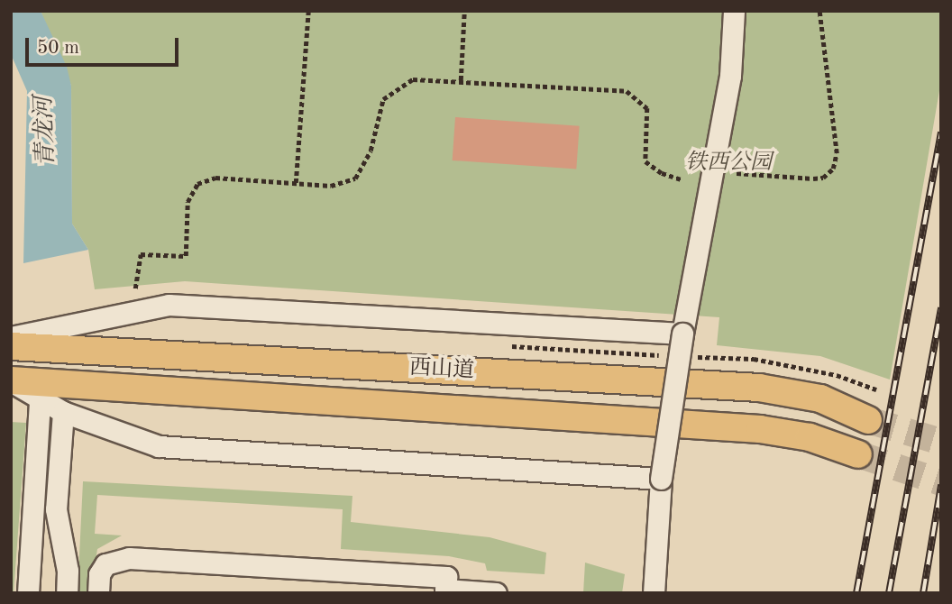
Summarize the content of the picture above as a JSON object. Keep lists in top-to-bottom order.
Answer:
{
  "streets": {
    "main road": ["西山道"]
  },
  "water": ["青龙河"],
  "parks": ["铁西公园"],
  "scale_bar": "50 m"
}
